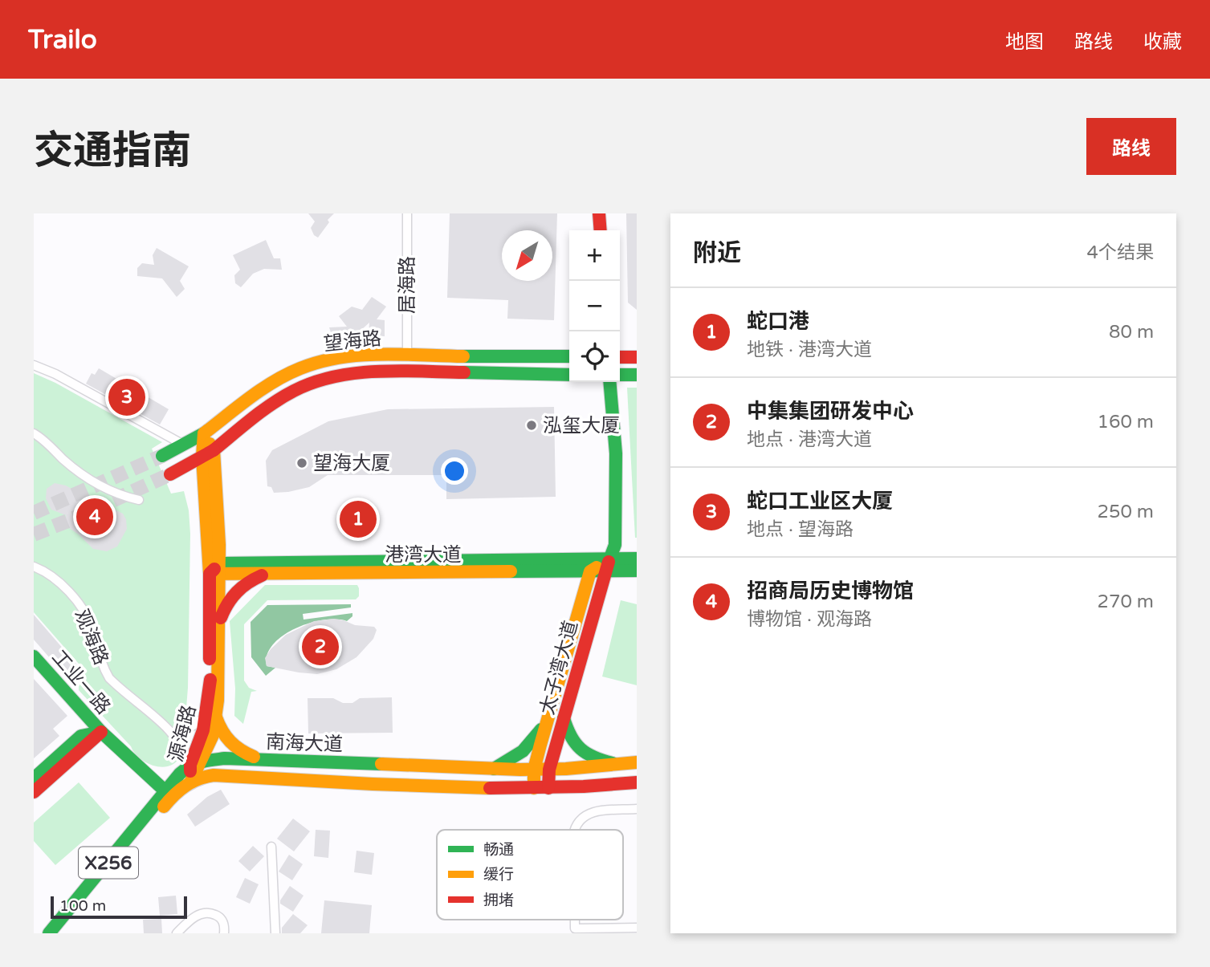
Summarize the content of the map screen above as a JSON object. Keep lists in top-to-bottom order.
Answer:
{
  "streets": {
    "main road": [
      "望海路",
      "港湾大道",
      "太子湾大道",
      "工业一路",
      "源海路",
      "南海大道",
      "X256"
    ],
    "street": ["居海路", "观海路"]
  },
  "crossings": [
    ["居海路", "望海路"],
    ["望海路", "源海路"],
    ["港湾大道", "太子湾大道"],
    ["港湾大道", "源海路"],
    ["观海路", "源海路"],
    ["观海路", "南海大道"],
    ["太子湾大道", "南海大道"],
    ["工业一路", "南海大道"],
    ["源海路", "南海大道"]
  ],
  "places": ["泓玺大厦", "望海大厦"],
  "legend": ["畅通", "缓行", "拥堵"],
  "scale_bar": "100 m",
  "north": "bottom left",
  "page": {
    "header": "Trailo",
    "nav": ["地图", "路线", "收藏"],
    "title": "交通指南",
    "buttons": "路线",
    "heading": ["附近", "4个结果"],
    "map_buttons": ["+", "−"],
    "list": [
      {
        "mark": "1",
        "name": "蛇口港",
        "note": "地铁 · 港湾大道",
        "value": "80 m"
      },
      {
        "mark": "2",
        "name": "中集集团研发中心",
        "note": "地点 · 港湾大道",
        "value": "160 m"
      },
      {
        "mark": "3",
        "name": "蛇口工业区大厦",
        "note": "地点 · 望海路",
        "value": "250 m"
      },
      {
        "mark": "4",
        "name": "招商局历史博物馆",
        "note": "博物馆 · 观海路",
        "value": "270 m"
      }
    ],
    "pins": [
      "3",
      "4",
      "1",
      "2"
    ],
    "scale": "100 m"
  }
}
